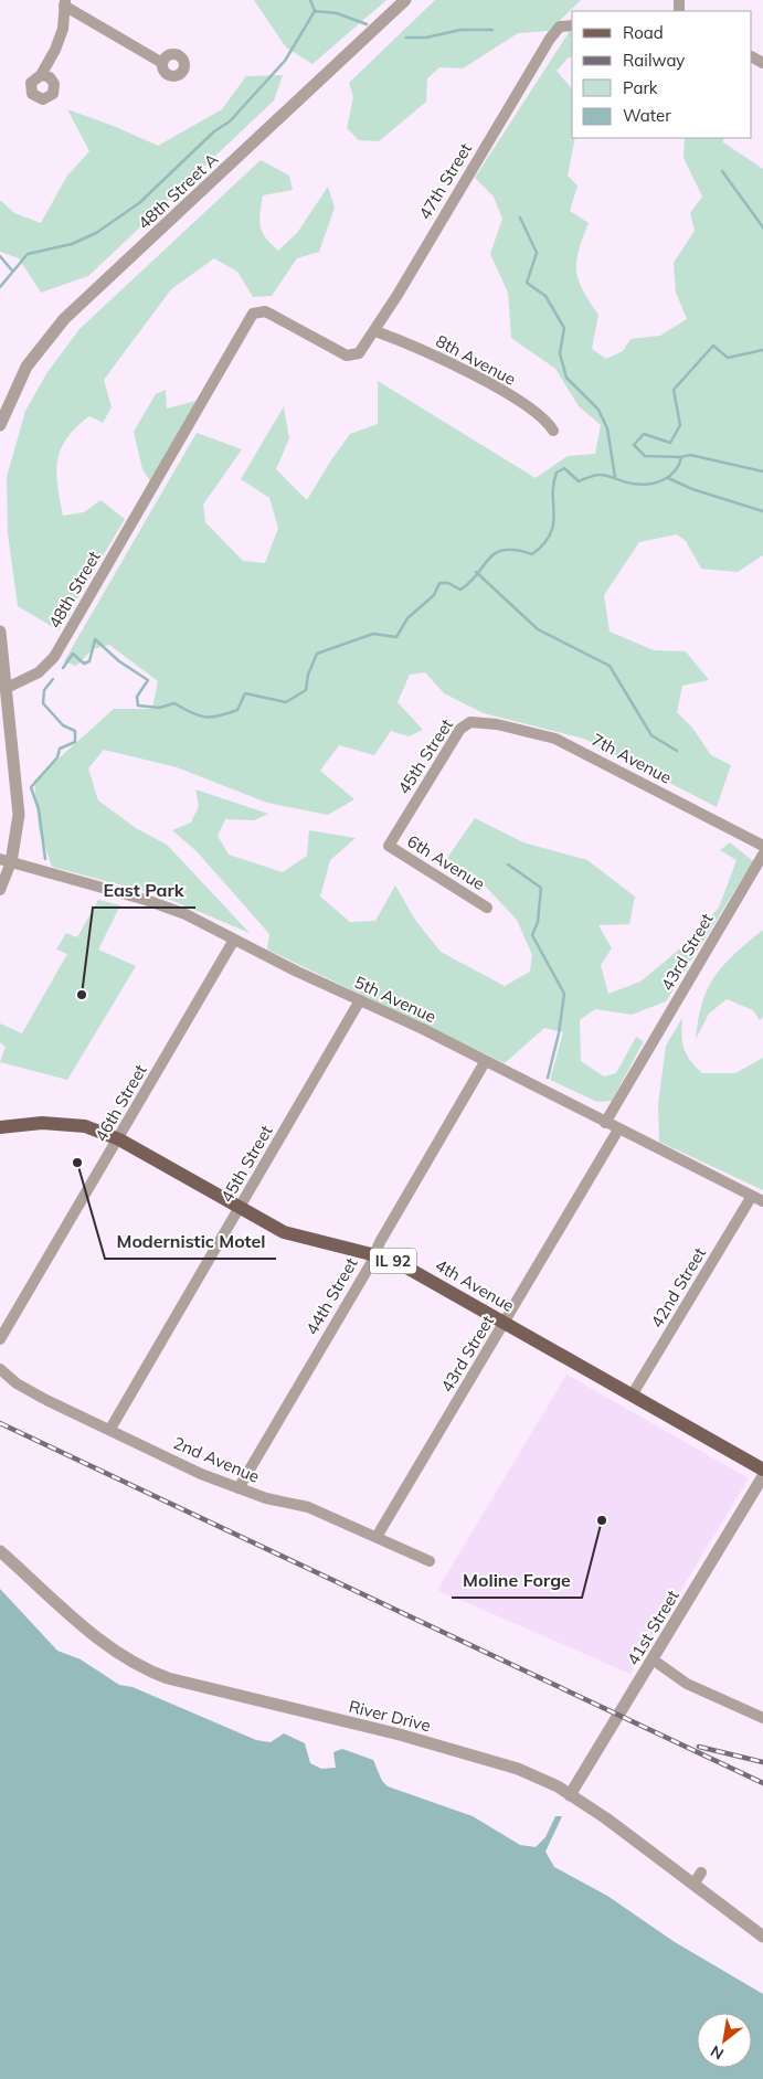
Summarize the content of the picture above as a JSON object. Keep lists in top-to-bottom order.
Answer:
{
  "streets": {
    "main road": ["IL 92", "4th Avenue"],
    "street": [
      "47th Street",
      "48th Street A",
      "8th Avenue",
      "48th Street",
      "45th Street",
      "7th Avenue",
      "6th Avenue",
      "43rd Street",
      "5th Avenue",
      "46th Street",
      "42nd Street",
      "44th Street",
      "2nd Avenue",
      "41st Street",
      "River Drive"
    ]
  },
  "crossings": [
    ["47th Street", "8th Avenue"],
    ["47th Street", "48th Street"],
    ["45th Street", "7th Avenue"],
    ["45th Street", "6th Avenue"],
    ["45th Street", "5th Avenue"],
    ["45th Street", "4th Avenue"],
    ["45th Street", "2nd Avenue"],
    ["43rd Street", "5th Avenue"],
    ["43rd Street", "4th Avenue"],
    ["43rd Street", "2nd Avenue"],
    ["5th Avenue", "46th Street"],
    ["5th Avenue", "42nd Street"],
    ["5th Avenue", "44th Street"],
    ["46th Street", "4th Avenue"],
    ["4th Avenue", "42nd Street"],
    ["4th Avenue", "44th Street"],
    ["44th Street", "2nd Avenue"],
    ["41st Street", "River Drive"]
  ],
  "places": ["East Park", "Modernistic Motel", "Moline Forge"],
  "legend": [
    "Road",
    "Railway",
    "Park",
    "Water"
  ],
  "north": "bottom left"
}
